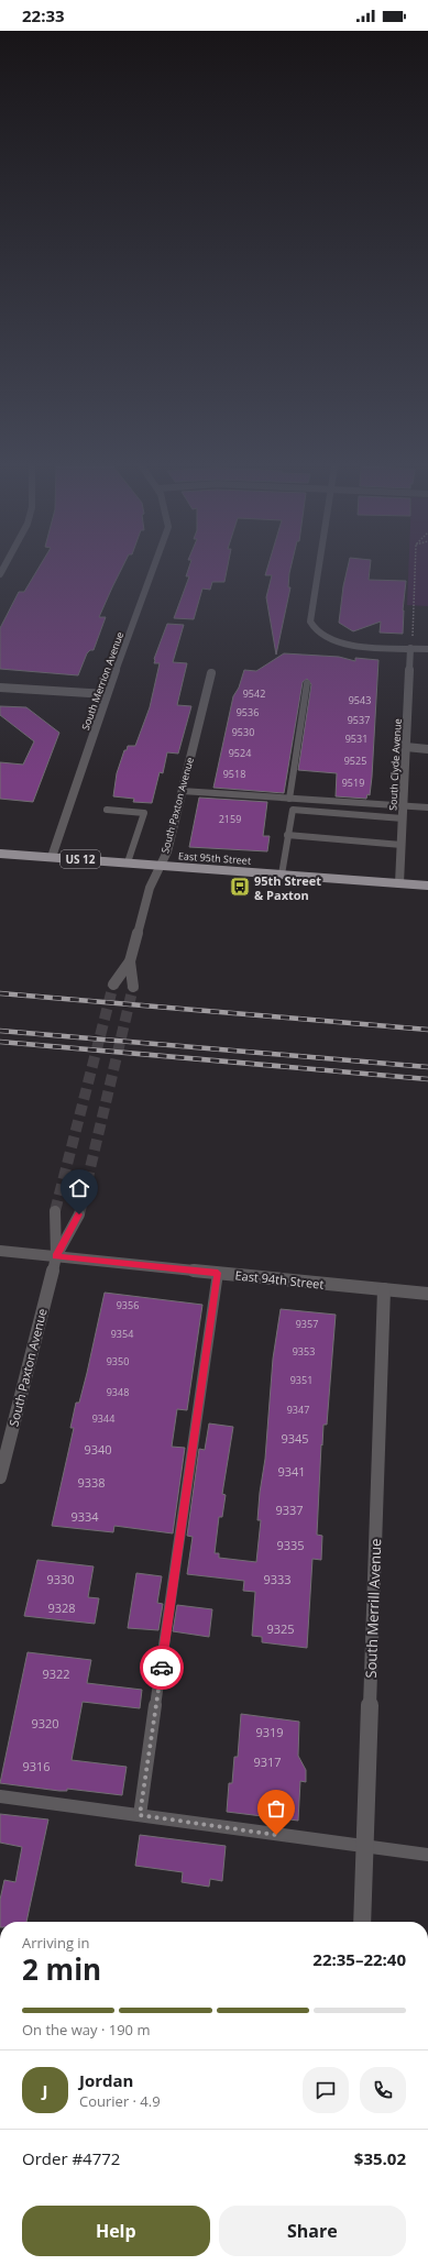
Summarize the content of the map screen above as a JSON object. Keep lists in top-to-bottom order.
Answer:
{
  "streets": {
    "main road": ["East 95th Street", "US 12"],
    "street": [
      "South Merrion Avenue",
      "South Clyde Avenue",
      "South Paxton Avenue",
      "East 94th Street",
      "South Merrill Avenue"
    ]
  },
  "crossings": [
    ["South Merrion Avenue", "East 95th Street"],
    ["South Clyde Avenue", "East 95th Street"],
    ["South Paxton Avenue", "East 95th Street"],
    ["South Paxton Avenue", "East 94th Street"],
    ["East 94th Street", "South Merrill Avenue"]
  ],
  "places": {
    "bus stop": ["95th Street & Paxton"]
  },
  "house_numbers": [
    "9542",
    "9543",
    "9536",
    "9537",
    "9530",
    "9531",
    "9524",
    "9525",
    "9518",
    "9519",
    "2159",
    "9356",
    "9357",
    "9354",
    "9353",
    "9350",
    "9351",
    "9348",
    "9347",
    "9344",
    "9345",
    "9340",
    "9341",
    "9338",
    "9337",
    "9334",
    "9335",
    "9330",
    "9333",
    "9328",
    "9325",
    "9322",
    "9320",
    "9319",
    "9317",
    "9316"
  ],
  "page": {
    "status": "22:33",
    "heading": ["2 min", "Arriving in", "22:35–22:40"],
    "panel": [
      "Jordan",
      "Courier · 4.9",
      "Order #4772",
      "$35.02"
    ],
    "bar": "On the way · 190 m",
    "round": "J",
    "buttons": ["Help", "Share"]
  }
}
